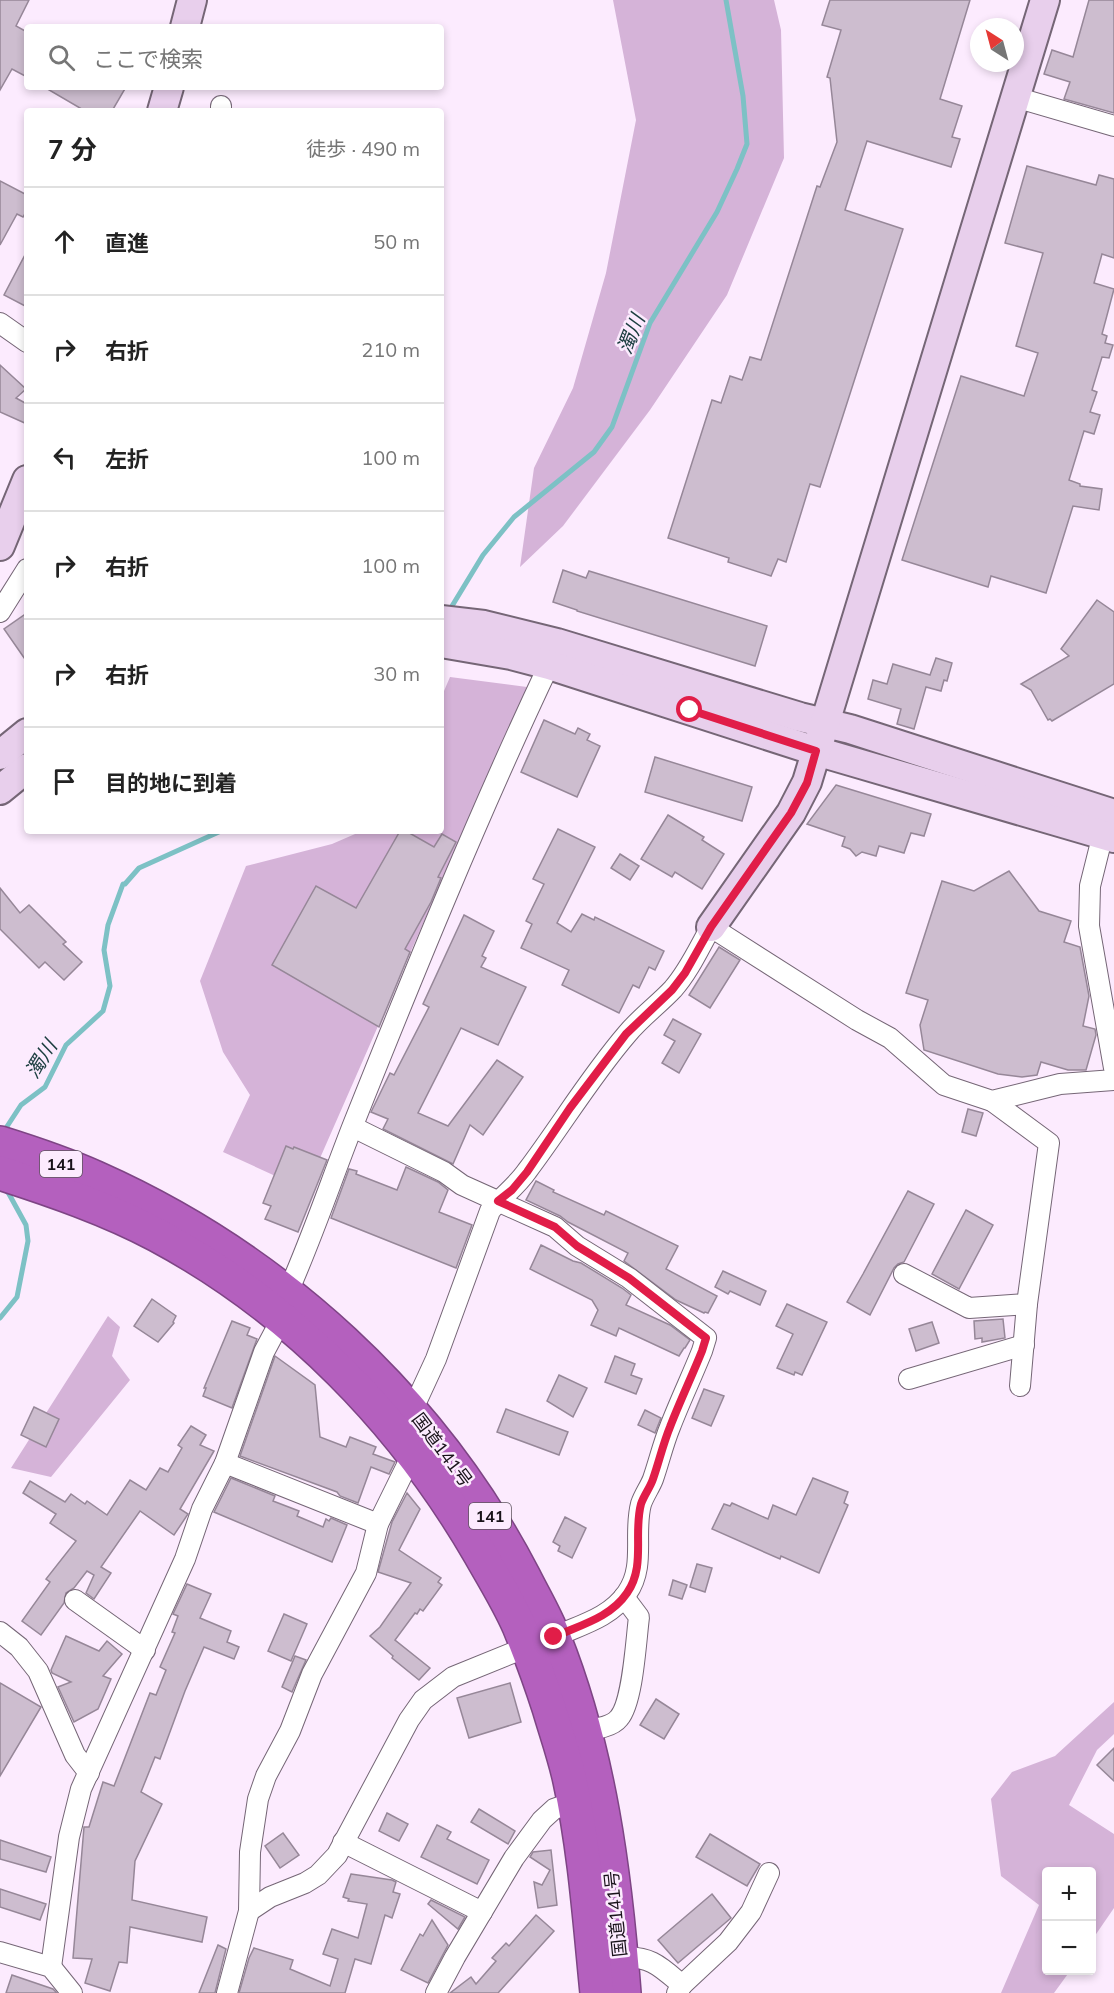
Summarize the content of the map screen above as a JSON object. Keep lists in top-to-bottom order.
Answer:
{
  "streets": {
    "highway": ["141", "国道141号"]
  },
  "water": ["濁川"],
  "north": "top left",
  "page": {
    "search": "ここで検索",
    "heading": ["7 分", "徒歩 · 490 m"],
    "list": [
      ["直進", "50 m"],
      ["右折", "210 m"],
      ["左折", "100 m"],
      ["右折", "100 m"],
      ["右折", "30 m"],
      "目的地に到着"
    ],
    "map_buttons": ["+", "−"]
  }
}
